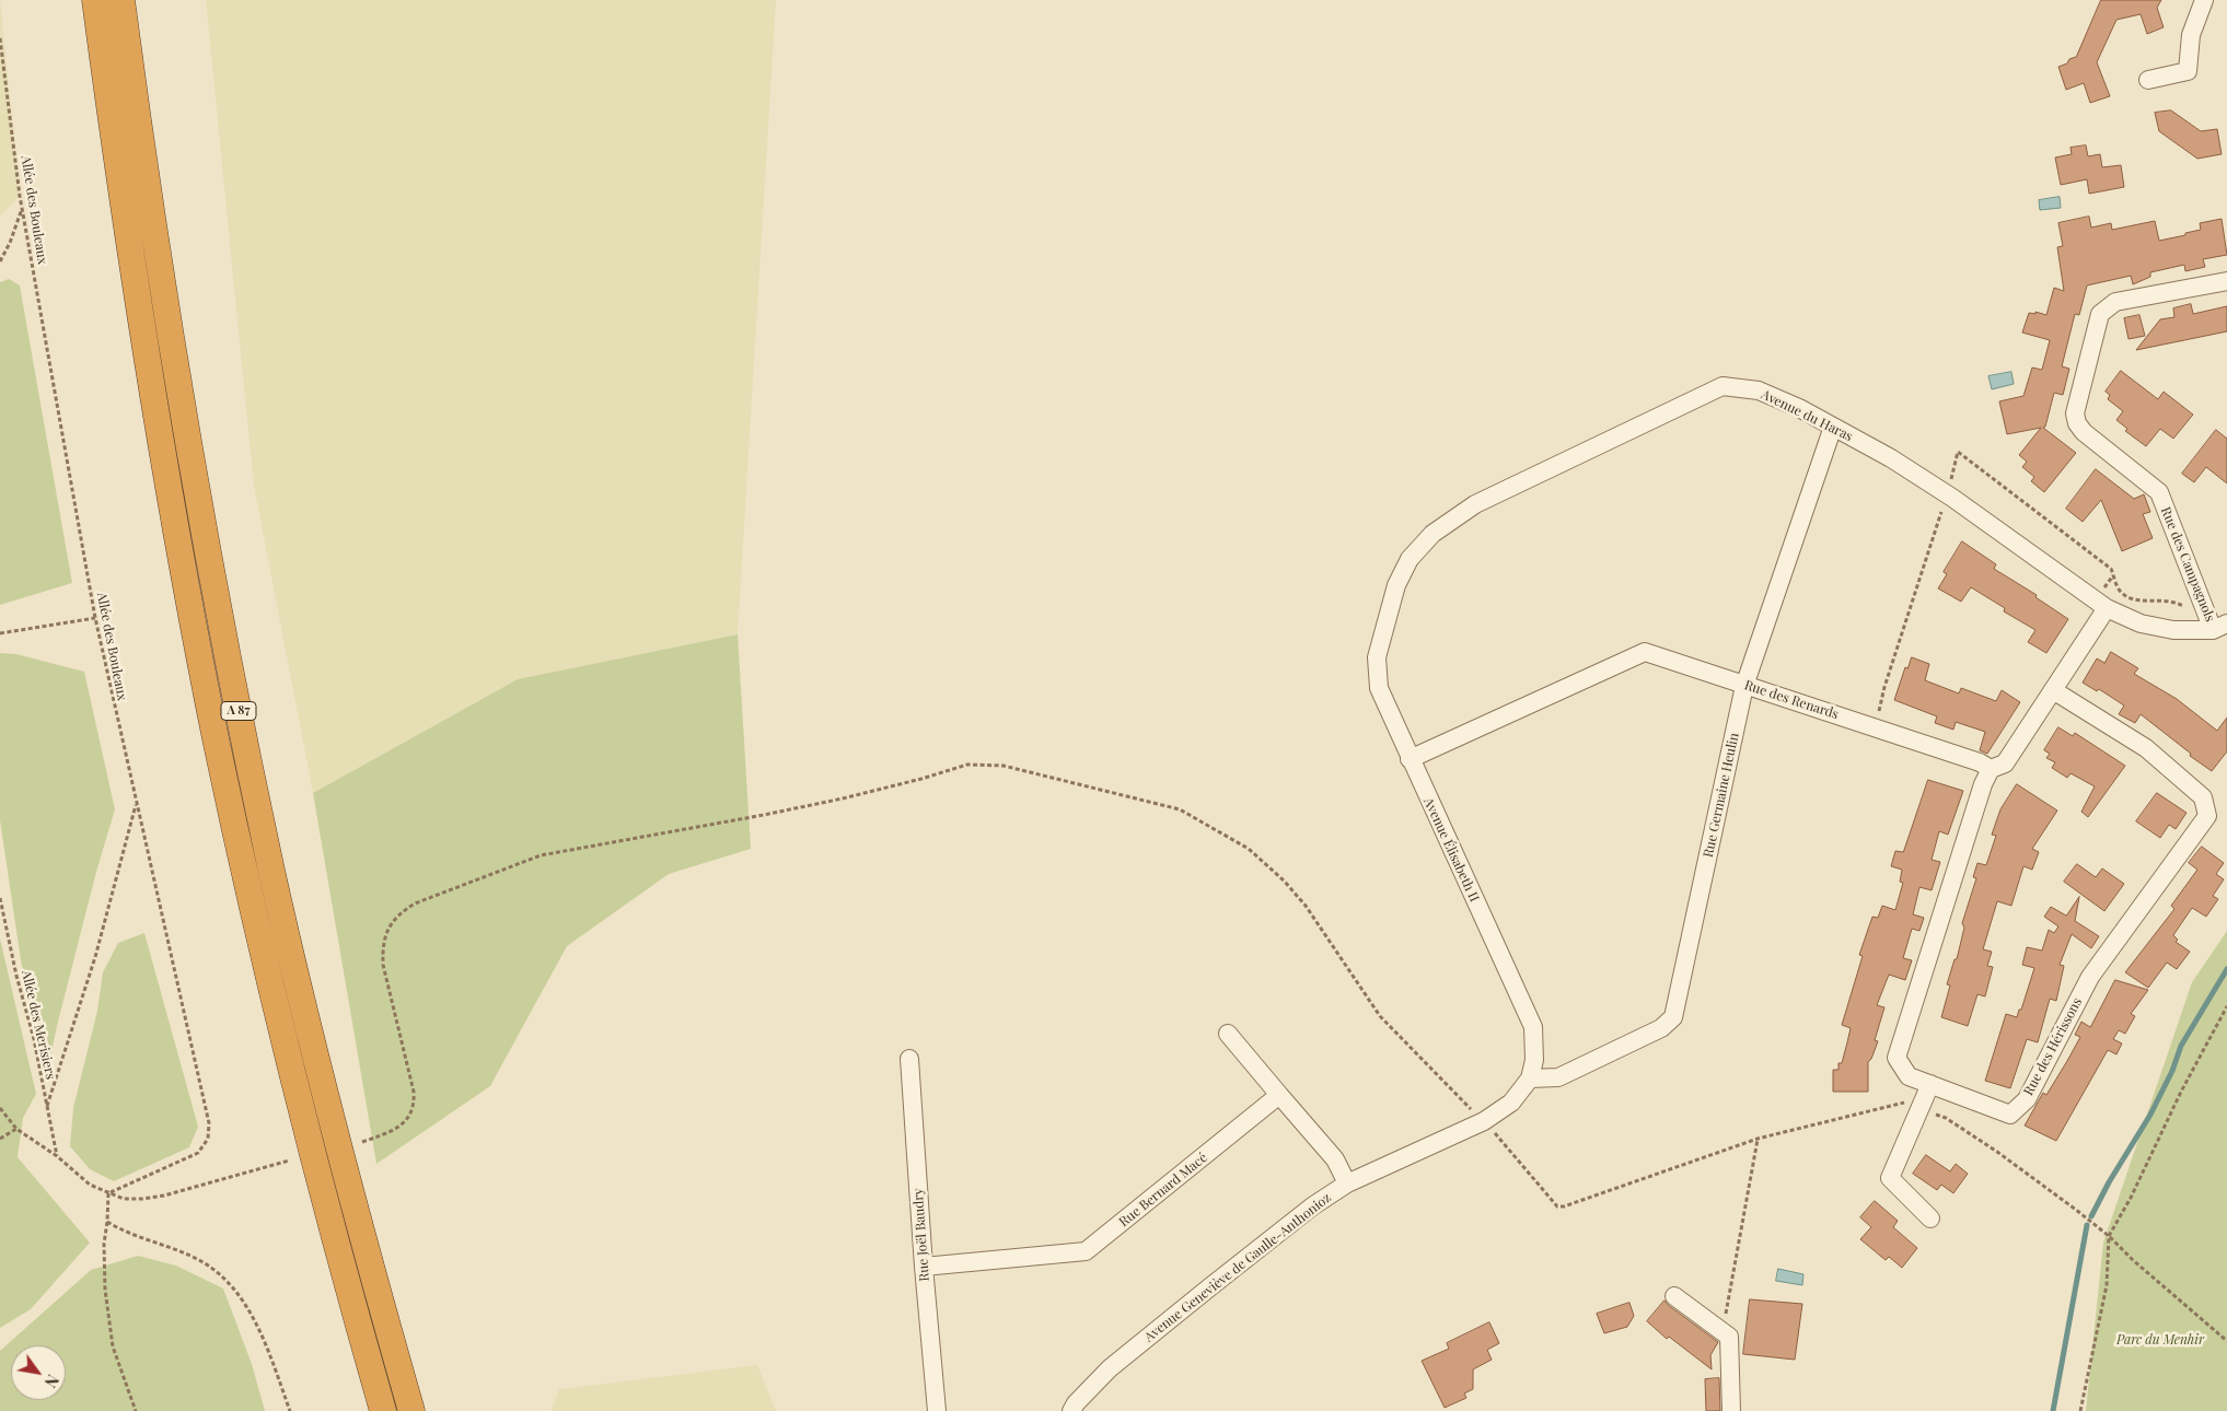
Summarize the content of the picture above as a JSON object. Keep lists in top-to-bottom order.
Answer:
{
  "streets": {
    "highway": ["A 87"],
    "street": [
      "Avenue du Haras",
      "Rue des Campagnols",
      "Rue des Renards",
      "Rue Germaine Heulin",
      "Avenue Élisabeth II",
      "Rue des Hérissons",
      "Rue Bernard Macé",
      "Rue Joël Baudry",
      "Avenue Geneviève de Gaulle-Anthonioz"
    ],
    "path": ["Allée des Bouleaux", "Allée des Merisiers"]
  },
  "crossings": [
    ["Avenue du Haras", "Rue des Campagnols"],
    ["Avenue du Haras", "Rue Germaine Heulin"],
    ["Avenue du Haras", "Avenue Élisabeth II"],
    ["Rue des Renards", "Rue Germaine Heulin"],
    ["Rue des Renards", "Avenue Élisabeth II"],
    ["Rue des Renards", "Rue des Hérissons"],
    ["Rue Germaine Heulin", "Avenue Élisabeth II"],
    ["Rue Germaine Heulin", "Avenue Geneviève de Gaulle-Anthonioz"],
    ["Avenue Élisabeth II", "Avenue Geneviève de Gaulle-Anthonioz"],
    ["Rue Bernard Macé", "Rue Joël Baudry"]
  ],
  "parks": ["Parc du Menhir"],
  "north": "bottom right"
}
